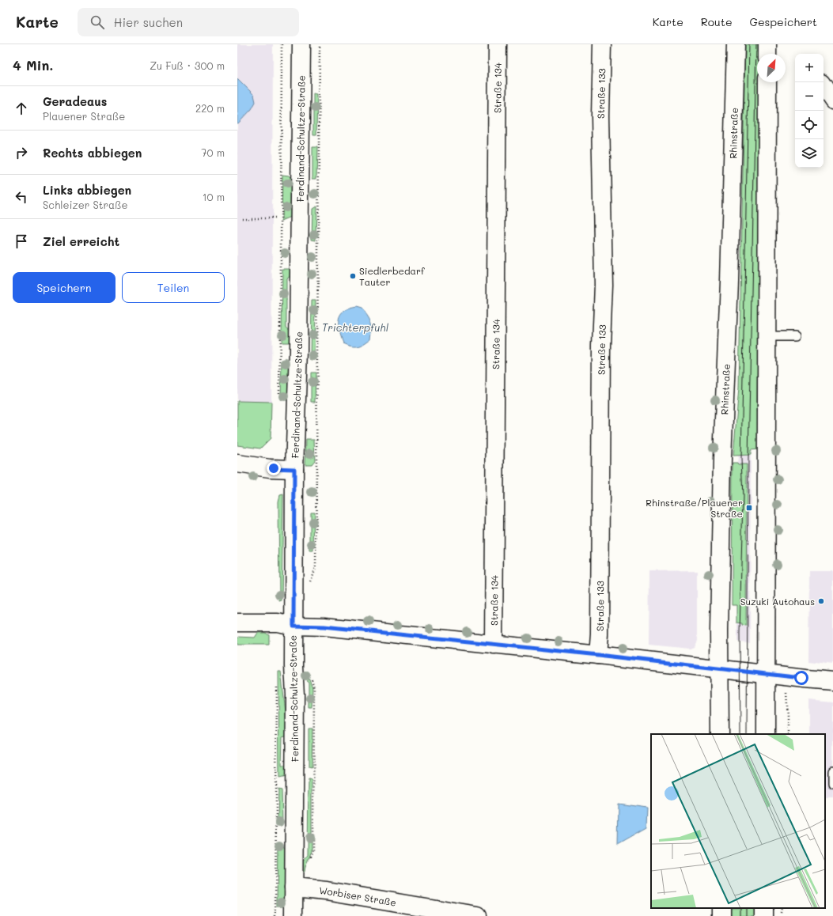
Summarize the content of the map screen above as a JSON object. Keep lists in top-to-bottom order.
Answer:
{
  "streets": {
    "street": [
      "Straße 134",
      "Straße 133",
      "Rhinstraße",
      "Ferdinand-Schultze-Straße",
      "Worbiser Straße"
    ]
  },
  "crossings": [
    ["Ferdinand-Schultze-Straße", "Worbiser Straße"]
  ],
  "water": ["Trichterpfuhl"],
  "places": {
    "other": ["Siedlerbedarf Tauter", "Suzuki Autohaus"],
    "transit": ["Rhinstraße/Plauener Straße"]
  },
  "north": "top right",
  "page": {
    "header": "Karte",
    "search": "Hier suchen",
    "nav": ["Karte", "Route", "Gespeichert"],
    "heading": ["4 Min.", "Zu Fuß · 300 m"],
    "map_buttons": ["+", "−"],
    "list": [
      ["Geradeaus", "Plauener Straße", "220 m"],
      ["Rechts abbiegen", "70 m"],
      ["Links abbiegen", "Schleizer Straße", "10 m"],
      "Ziel erreicht"
    ],
    "buttons": ["Speichern", "Teilen"]
  }
}
